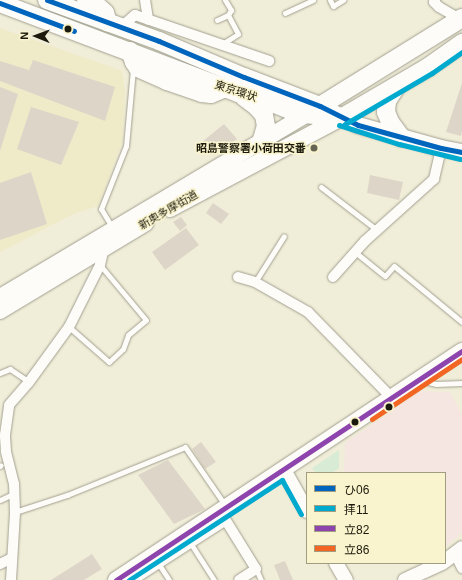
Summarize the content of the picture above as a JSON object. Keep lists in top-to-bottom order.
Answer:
{
  "streets": {
    "highway": ["東京環状"],
    "main road": ["新奥多摩街道"]
  },
  "crossings": [
    ["東京環状", "新奥多摩街道"]
  ],
  "places": ["昭島警察署小荷田交番"],
  "lines": [
    "transit line ひ06",
    "transit line 拝11",
    "transit line 立82",
    "transit line 立86"
  ],
  "legend": [
    "ひ06",
    "拝11",
    "立82",
    "立86"
  ],
  "north": "left"
}
